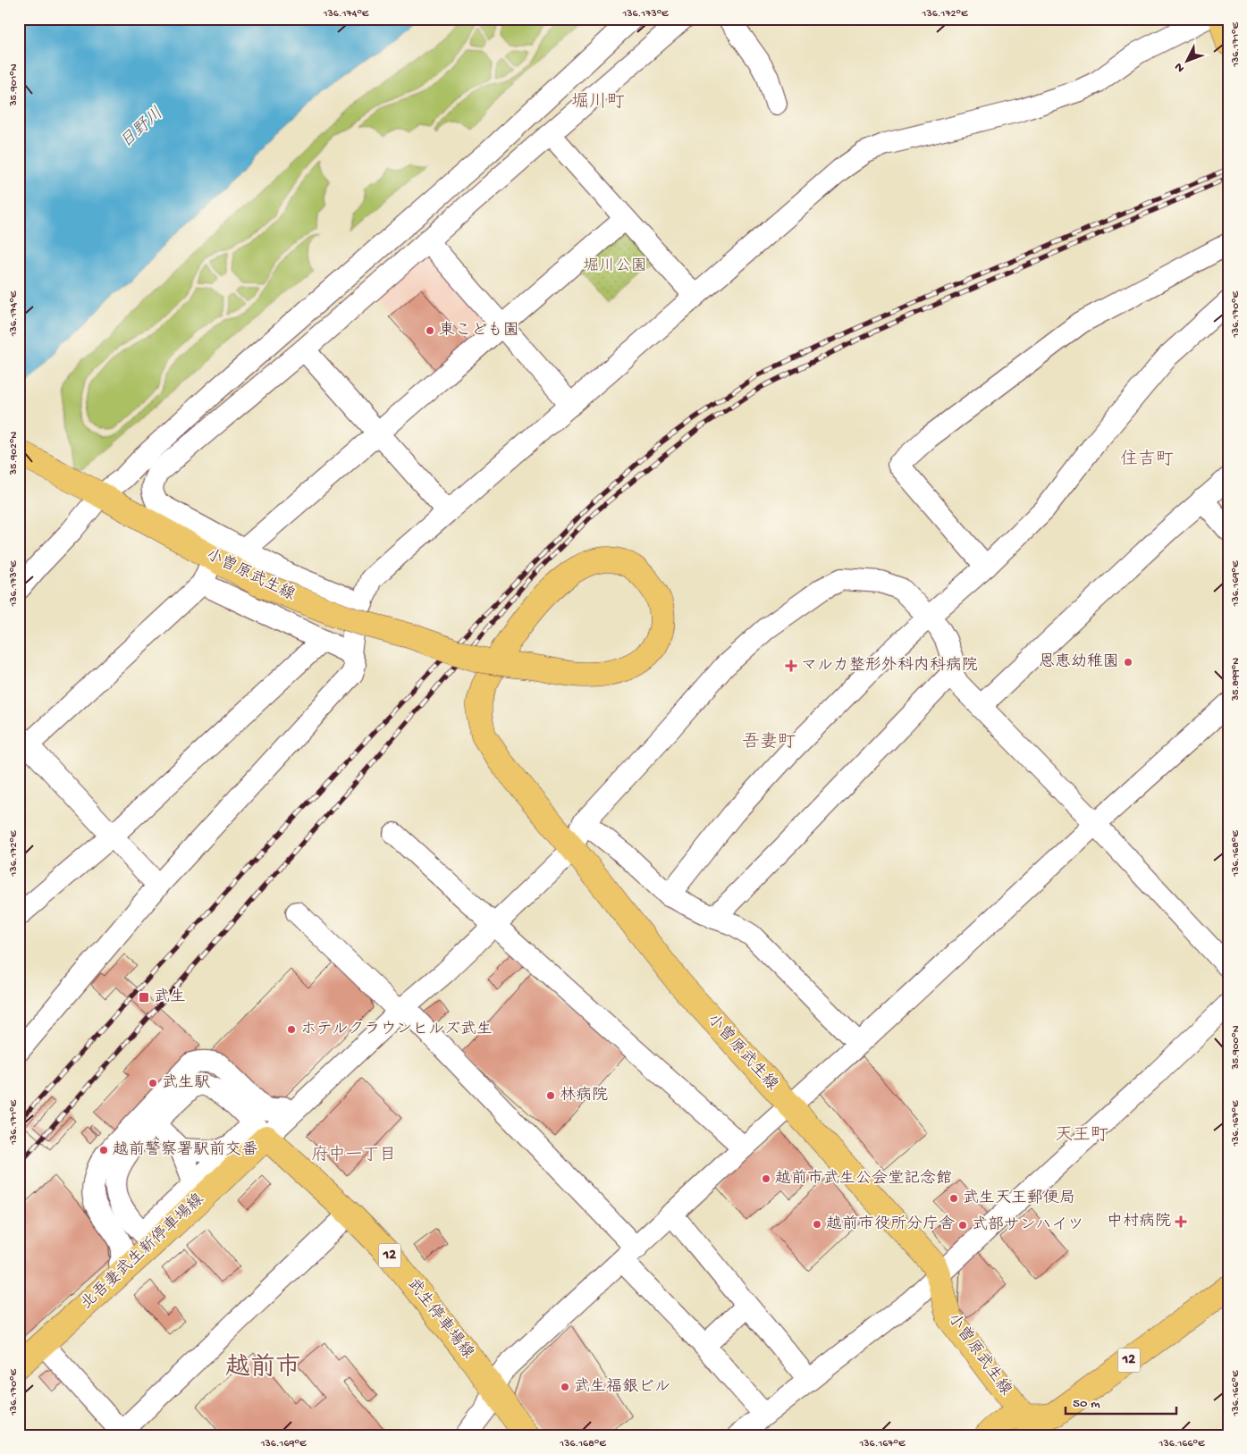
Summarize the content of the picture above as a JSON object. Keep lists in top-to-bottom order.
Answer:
{
  "streets": {
    "main road": [
      "小曽原武生線",
      "北吾妻武生新停車場線",
      "12",
      "武生停車場線"
    ]
  },
  "crossings": [
    ["小曽原武生線", "12"],
    ["北吾妻武生新停車場線", "武生停車場線"]
  ],
  "districts": [
    "堀川町",
    "住吉町",
    "吾妻町",
    "天王町",
    "府中一丁目",
    "越前市"
  ],
  "water": ["日野川"],
  "parks": ["堀川公園"],
  "places": {
    "other": [
      "東こども園",
      "恩恵幼稚園",
      "ホテルクラウンヒルズ武生",
      "武生駅",
      "林病院",
      "越前警察署駅前交番",
      "越前市武生公会堂記念館",
      "武生天王郵便局",
      "越前市役所分庁舎",
      "式部サンハイツ",
      "武生福銀ビル"
    ],
    "health": ["マルカ整形外科内科病院", "中村病院"],
    "transit": ["武生"]
  },
  "scale_bar": "50 m",
  "north": "bottom left",
  "coordinates": [
    "136.174°E",
    "136.173°E",
    "136.172°E",
    "136.171°E",
    "35.901°N",
    "136.170°E",
    "35.902°N",
    "136.169°E",
    "35.899°N",
    "136.168°E",
    "35.900°N",
    "136.167°E",
    "136.166°E"
  ]
}
